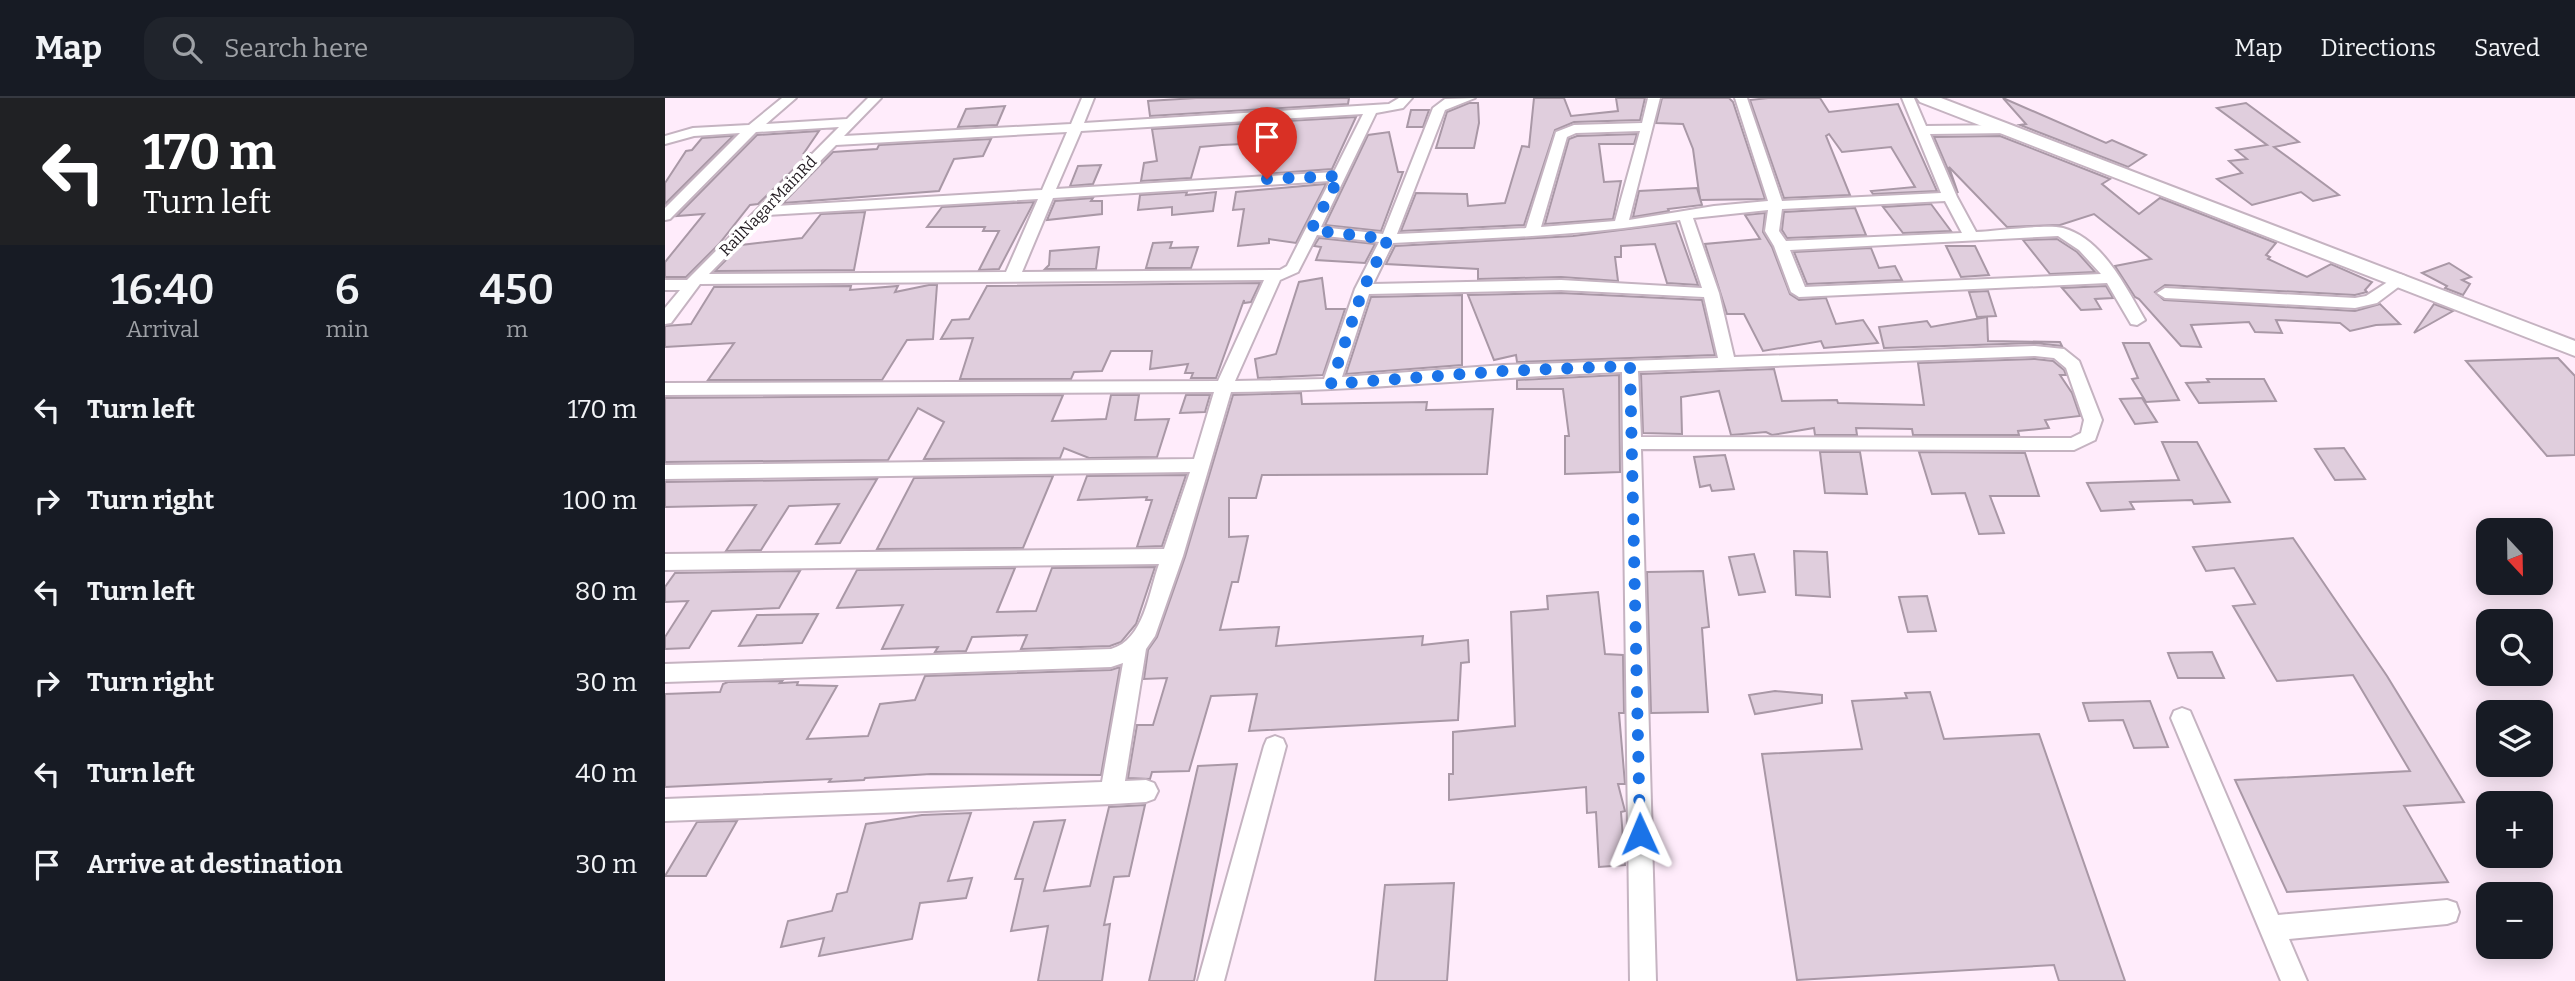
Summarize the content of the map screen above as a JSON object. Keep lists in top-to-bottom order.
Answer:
{
  "streets": {
    "street": ["RailNagarMainRd"]
  },
  "north": "bottom",
  "page": {
    "header": "Map",
    "search": "Search here",
    "nav": ["Map", "Directions", "Saved"],
    "turn": ["170 m", "Turn left"],
    "eta": [
      "16:40",
      "Arrival",
      "6",
      "min",
      "450",
      "m"
    ],
    "list": [
      {
        "name": "Turn left",
        "value": "170 m"
      },
      {
        "name": "Turn right",
        "value": "100 m"
      },
      {
        "name": "Turn left",
        "value": "80 m"
      },
      {
        "name": "Turn right",
        "value": "30 m"
      },
      {
        "name": "Turn left",
        "value": "40 m"
      },
      {
        "name": "Arrive at destination",
        "value": "30 m"
      }
    ],
    "map_buttons": ["+", "−"]
  }
}
